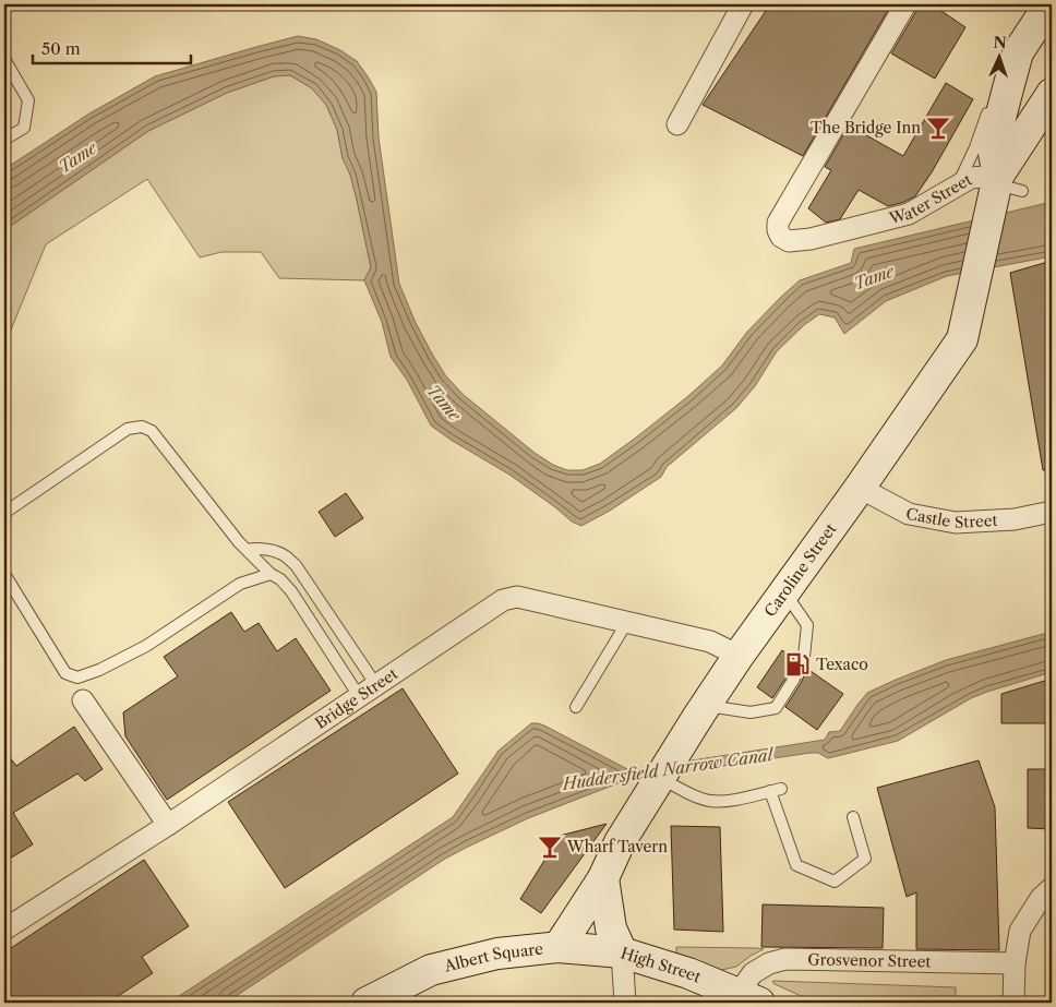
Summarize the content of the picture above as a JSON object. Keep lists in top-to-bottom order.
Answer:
{
  "streets": {
    "main road": ["Caroline Street", "Albert Square", "High Street"],
    "street": [
      "Water Street",
      "Castle Street",
      "Bridge Street",
      "Grosvenor Street"
    ]
  },
  "crossings": [
    ["Water Street", "Caroline Street"],
    ["Castle Street", "Caroline Street"],
    ["Caroline Street", "Bridge Street"],
    ["Caroline Street", "Albert Square"],
    ["Caroline Street", "High Street"],
    ["Albert Square", "High Street"],
    ["Grosvenor Street", "High Street"]
  ],
  "water": ["Tame", "Huddersfield Narrow Canal"],
  "places": {
    "bar": ["The Bridge Inn", "Wharf Tavern"],
    "fuel station": ["Texaco"]
  },
  "scale_bar": "50 m",
  "north": "top"
}
